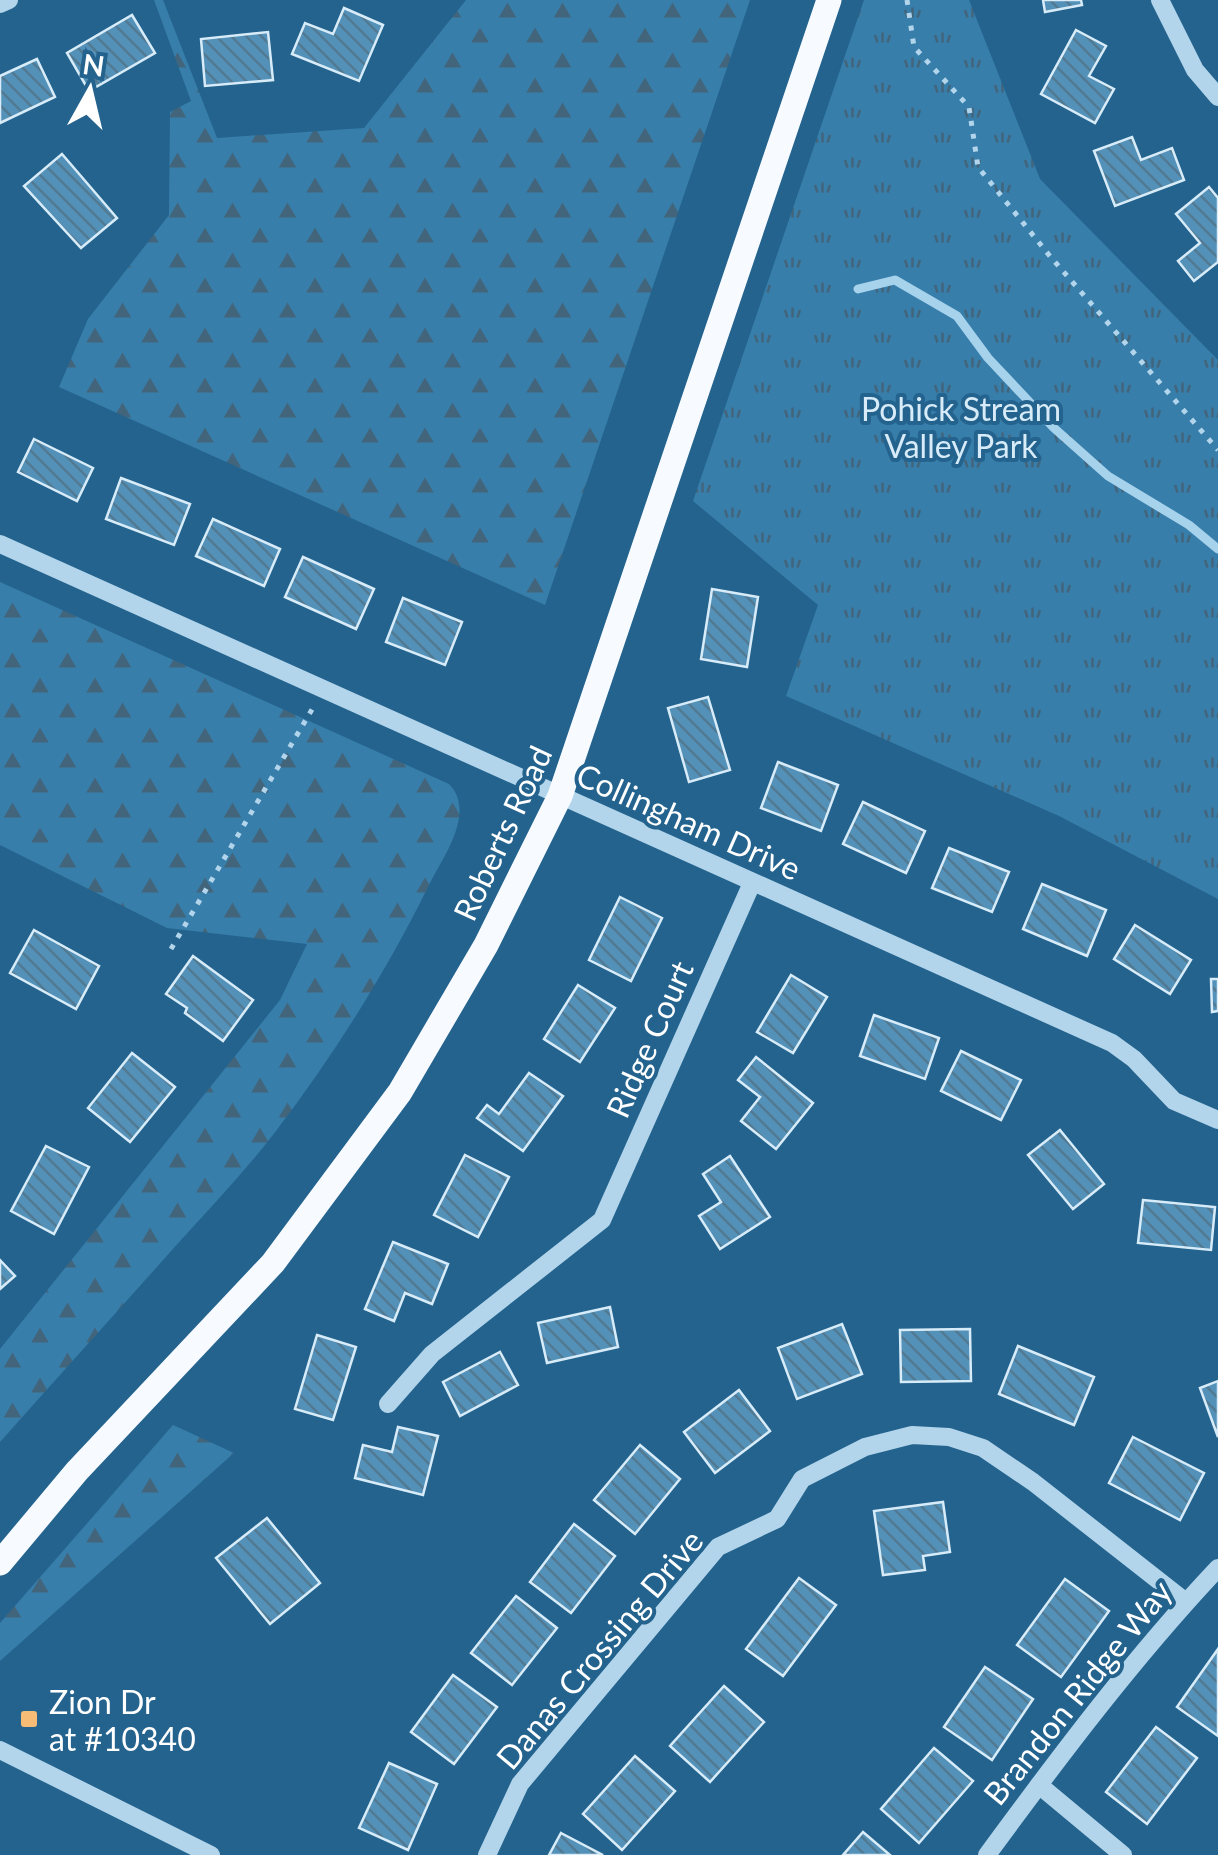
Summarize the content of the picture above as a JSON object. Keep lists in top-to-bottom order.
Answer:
{
  "streets": {
    "main road": ["Roberts Road"],
    "street": [
      "Collingham Drive",
      "Ridge Court",
      "Danas Crossing Drive",
      "Brandon Ridge Way"
    ]
  },
  "crossings": [
    ["Collingham Drive", "Roberts Road"],
    ["Collingham Drive", "Ridge Court"],
    ["Danas Crossing Drive", "Brandon Ridge Way"]
  ],
  "parks": ["Pohick Stream Valley Park"],
  "places": {
    "transit": ["Zion Dr at #10340"]
  },
  "north": "top"
}
